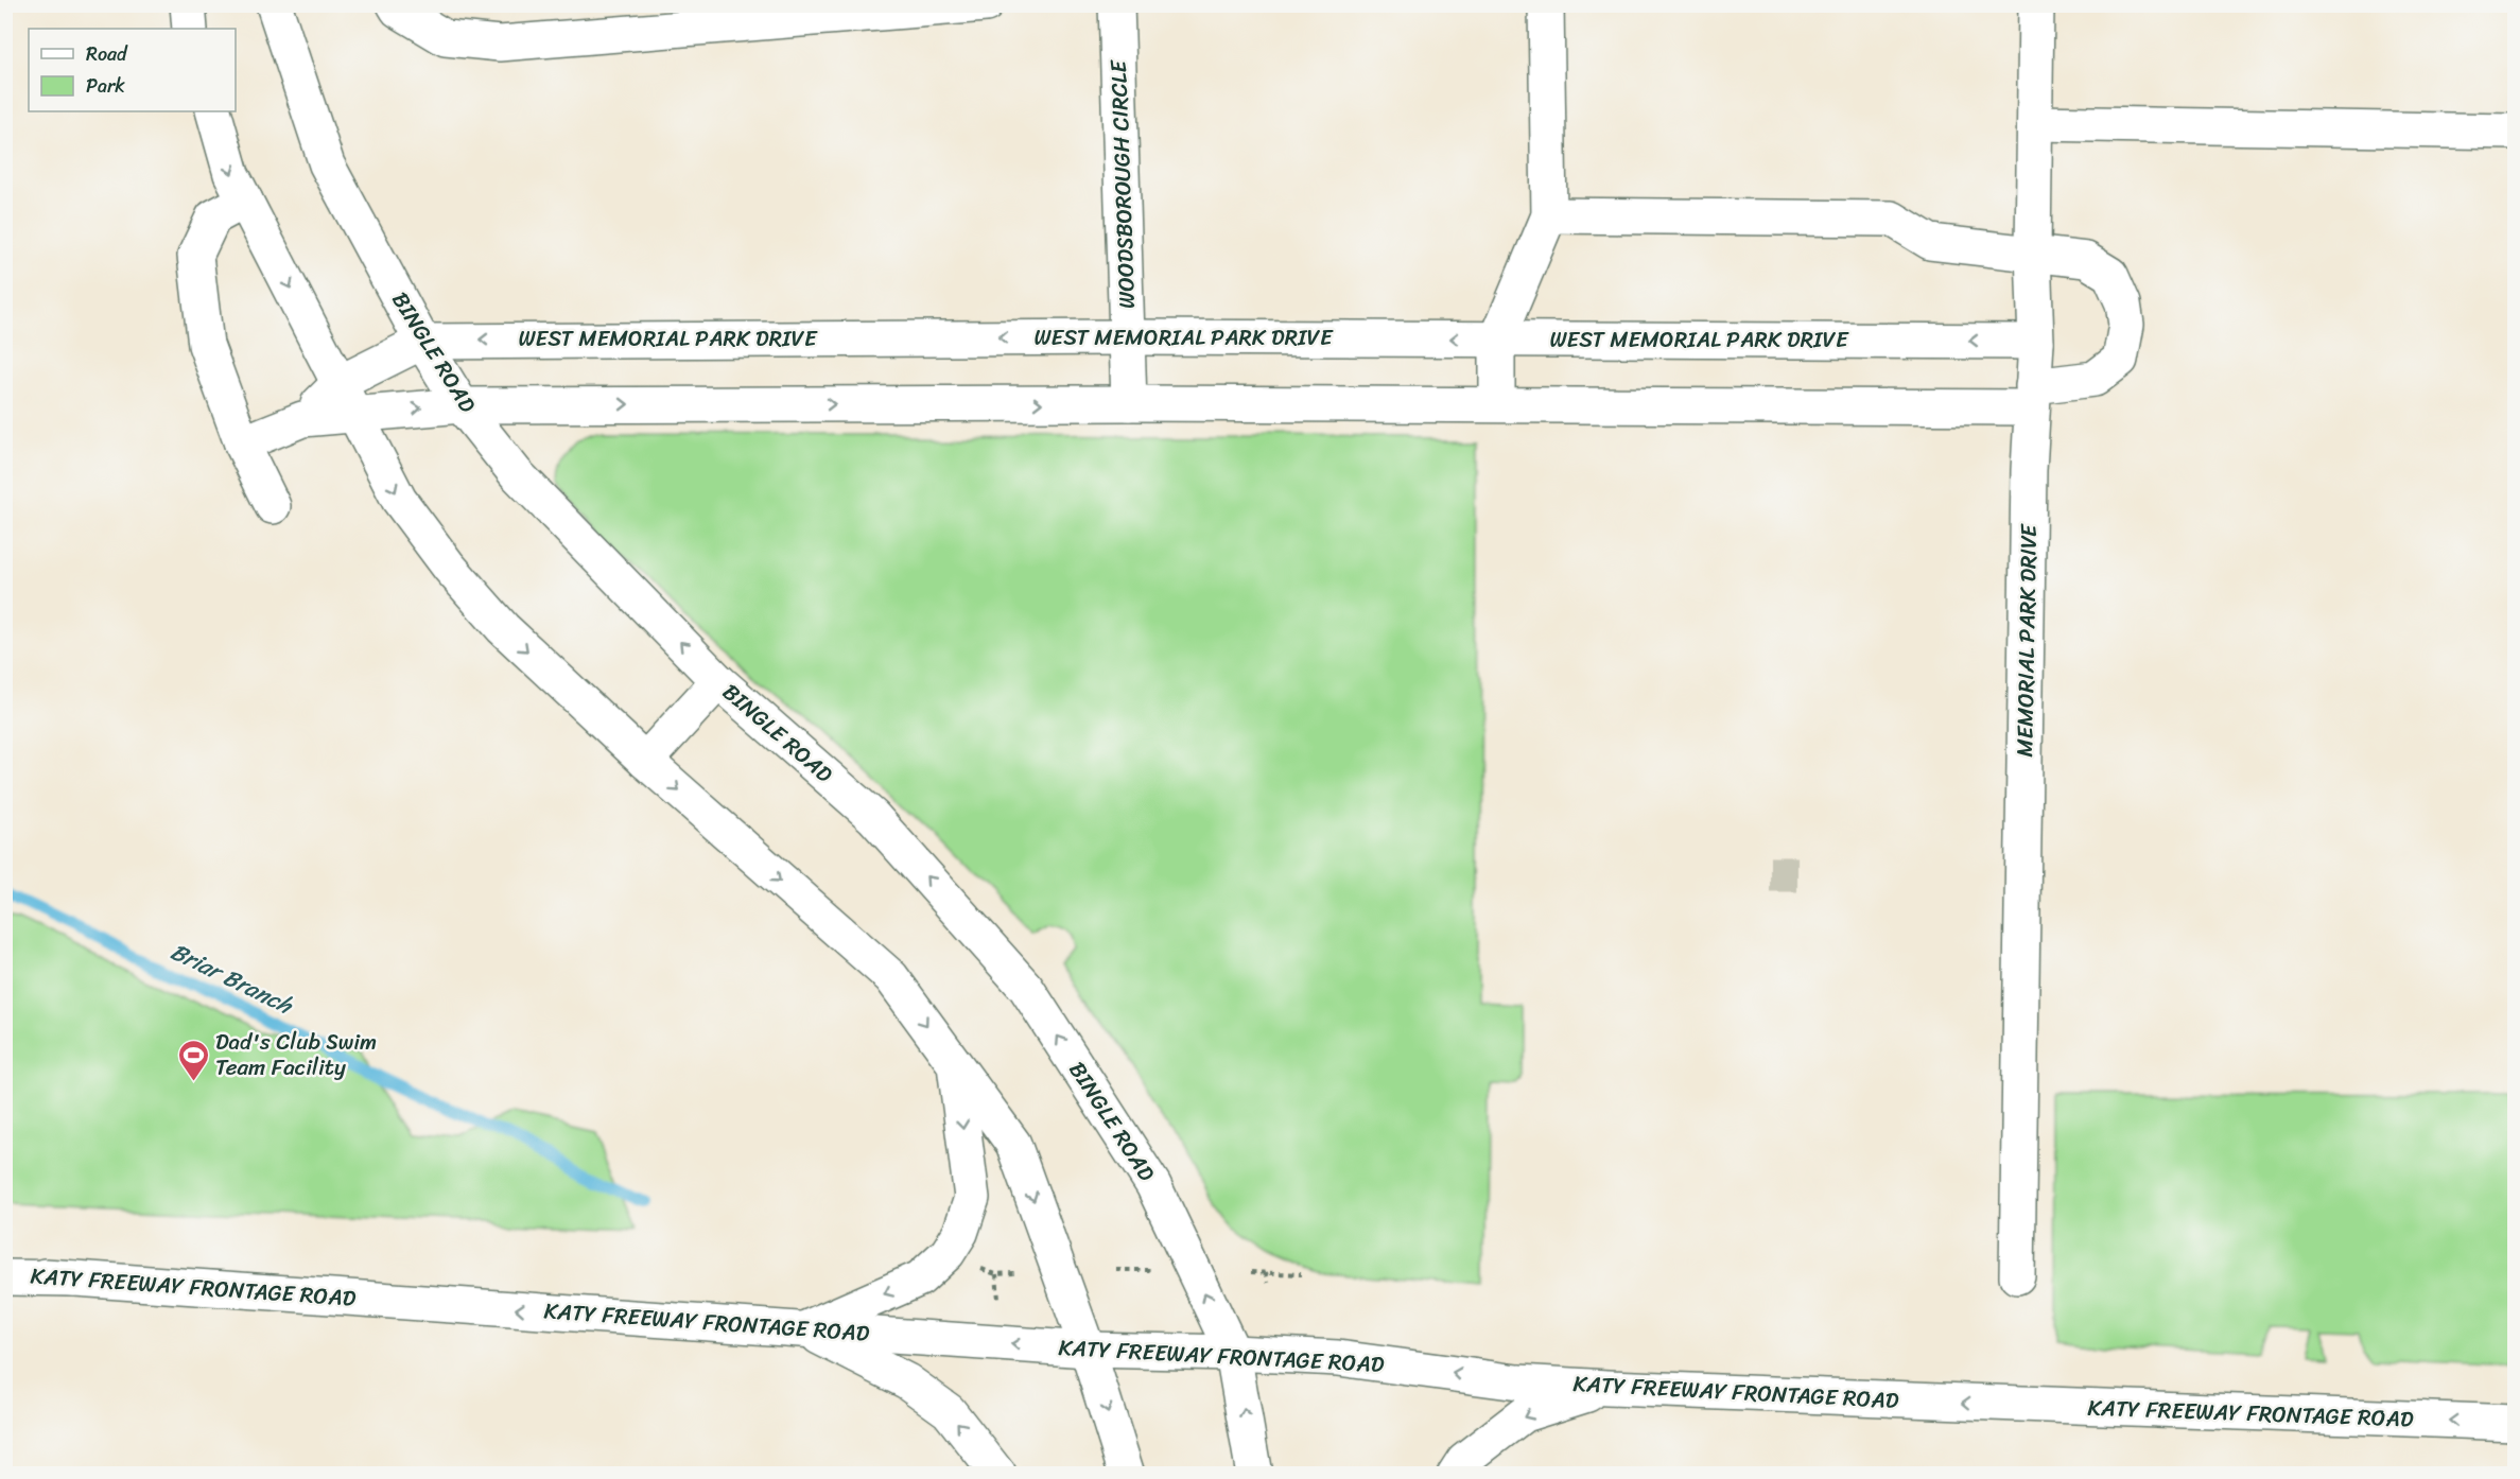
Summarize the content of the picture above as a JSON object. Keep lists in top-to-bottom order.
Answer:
{
  "streets": {
    "main road": [
      "WOODSBOROUGH CIRCLE",
      "WEST MEMORIAL PARK DRIVE",
      "BINGLE ROAD",
      "MEMORIAL PARK DRIVE",
      "KATY FREEWAY FRONTAGE ROAD"
    ]
  },
  "crossings": [
    ["WOODSBOROUGH CIRCLE", "WEST MEMORIAL PARK DRIVE"],
    ["WEST MEMORIAL PARK DRIVE", "BINGLE ROAD"],
    ["WEST MEMORIAL PARK DRIVE", "MEMORIAL PARK DRIVE"],
    ["BINGLE ROAD", "KATY FREEWAY FRONTAGE ROAD"]
  ],
  "one_way": ["KATY FREEWAY FRONTAGE ROAD"],
  "water": ["Briar Branch"],
  "places": {
    "sports": ["Dad's Club Swim Team Facility"]
  },
  "legend": ["Road", "Park"]
}
